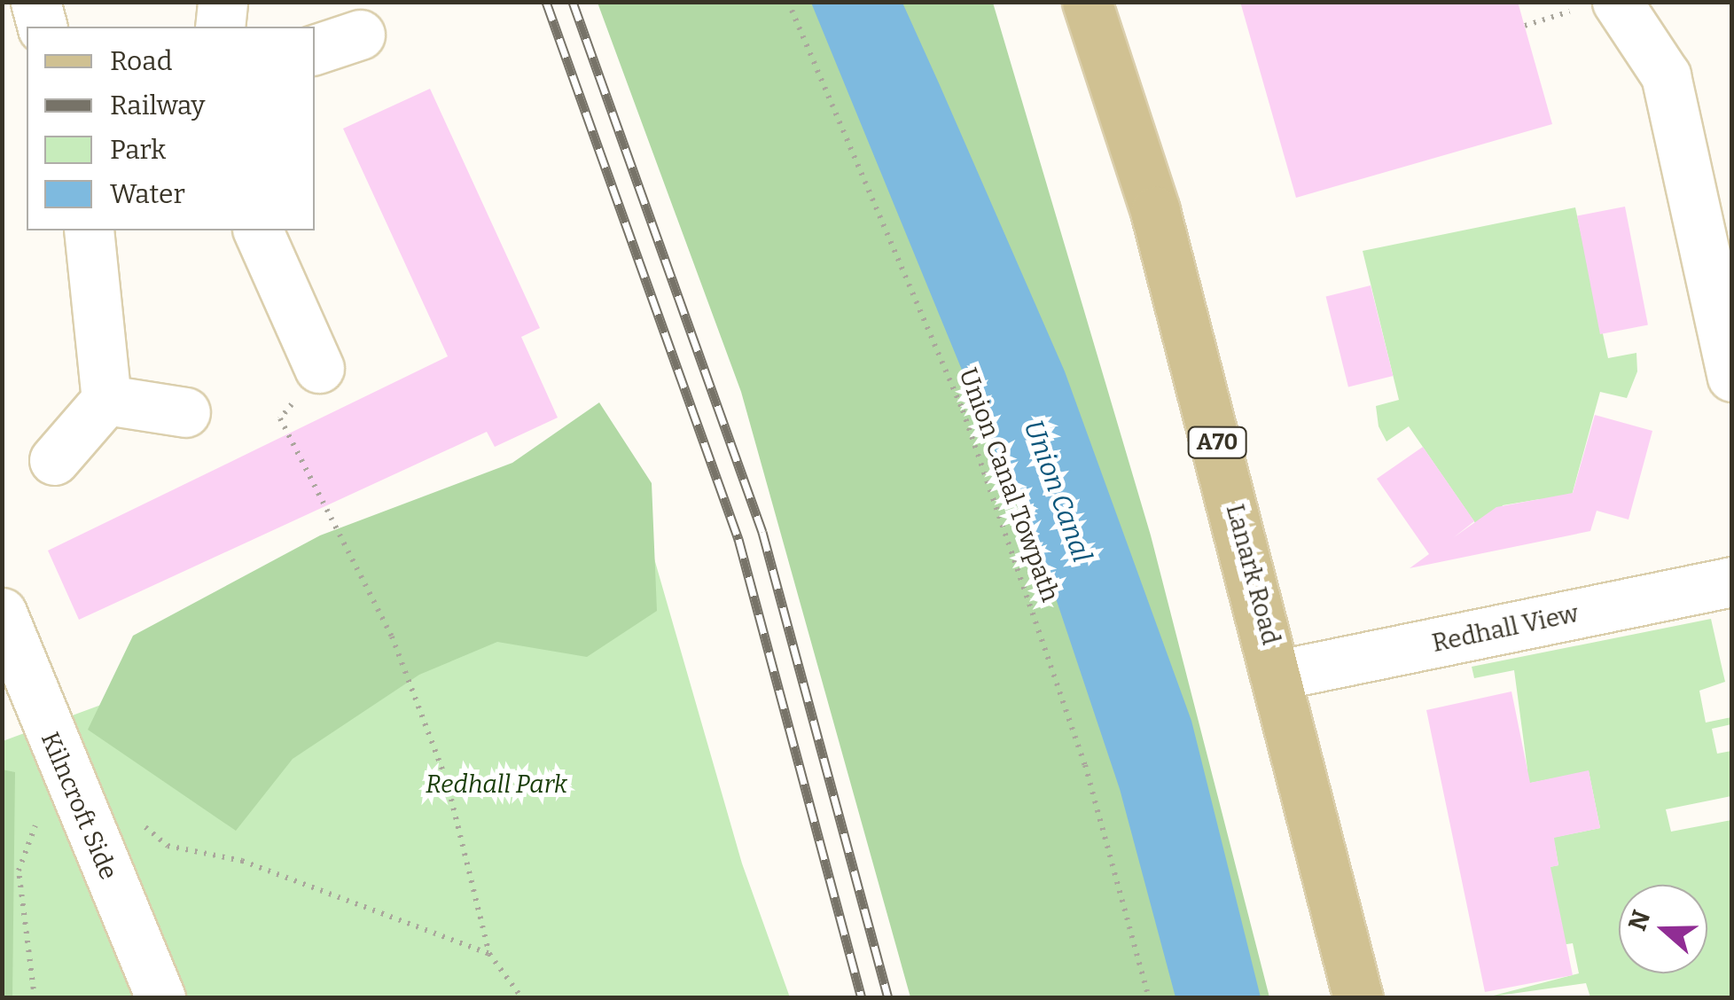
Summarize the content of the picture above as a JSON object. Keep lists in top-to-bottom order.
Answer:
{
  "streets": {
    "main road": ["A70", "Lanark Road"],
    "street": ["Redhall View", "Kilncroft Side"],
    "path": ["Union Canal Towpath"]
  },
  "crossings": [
    ["Lanark Road", "Redhall View"]
  ],
  "water": ["Union Canal"],
  "parks": ["Redhall Park"],
  "legend": [
    "Road",
    "Railway",
    "Park",
    "Water"
  ],
  "north": "left"
}
